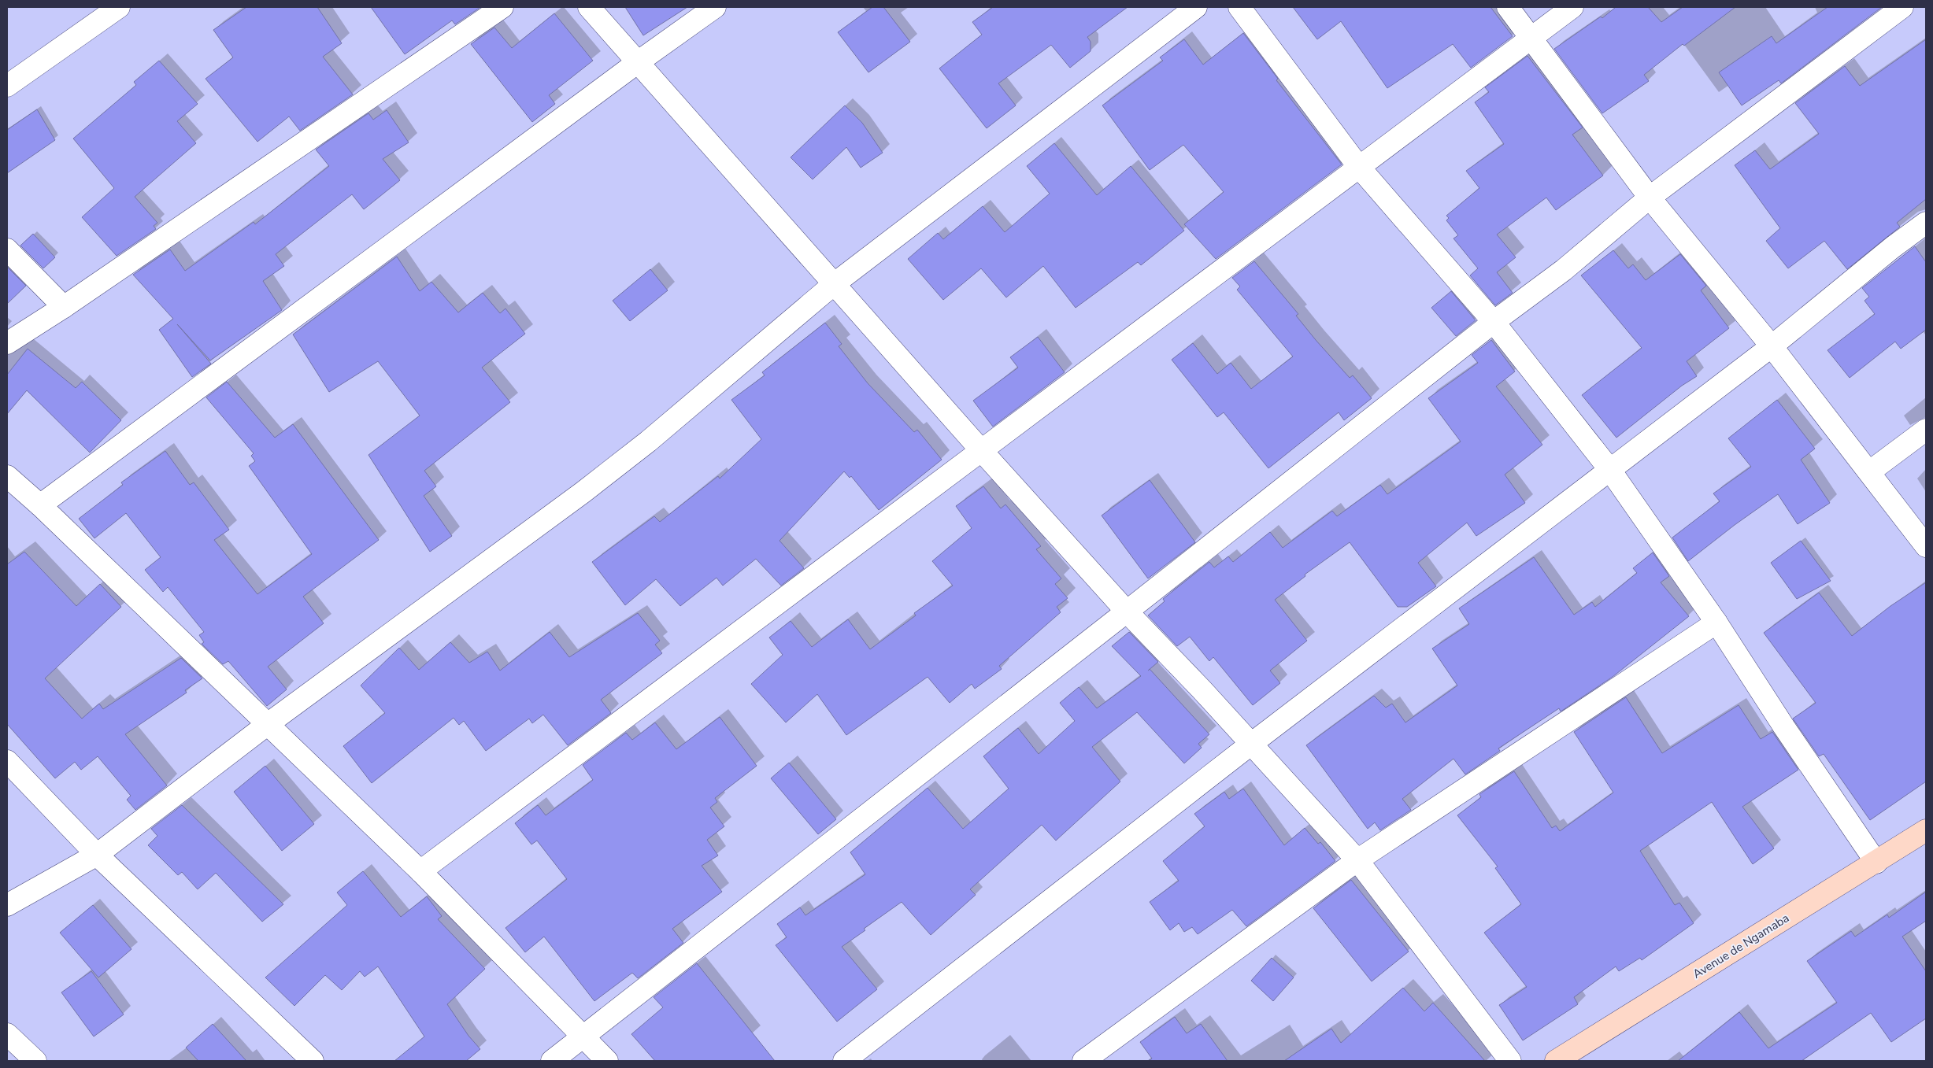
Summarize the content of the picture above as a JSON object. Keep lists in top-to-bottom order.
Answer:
{
  "streets": {
    "street": ["Avenue de Ngamaba"]
  }
}
